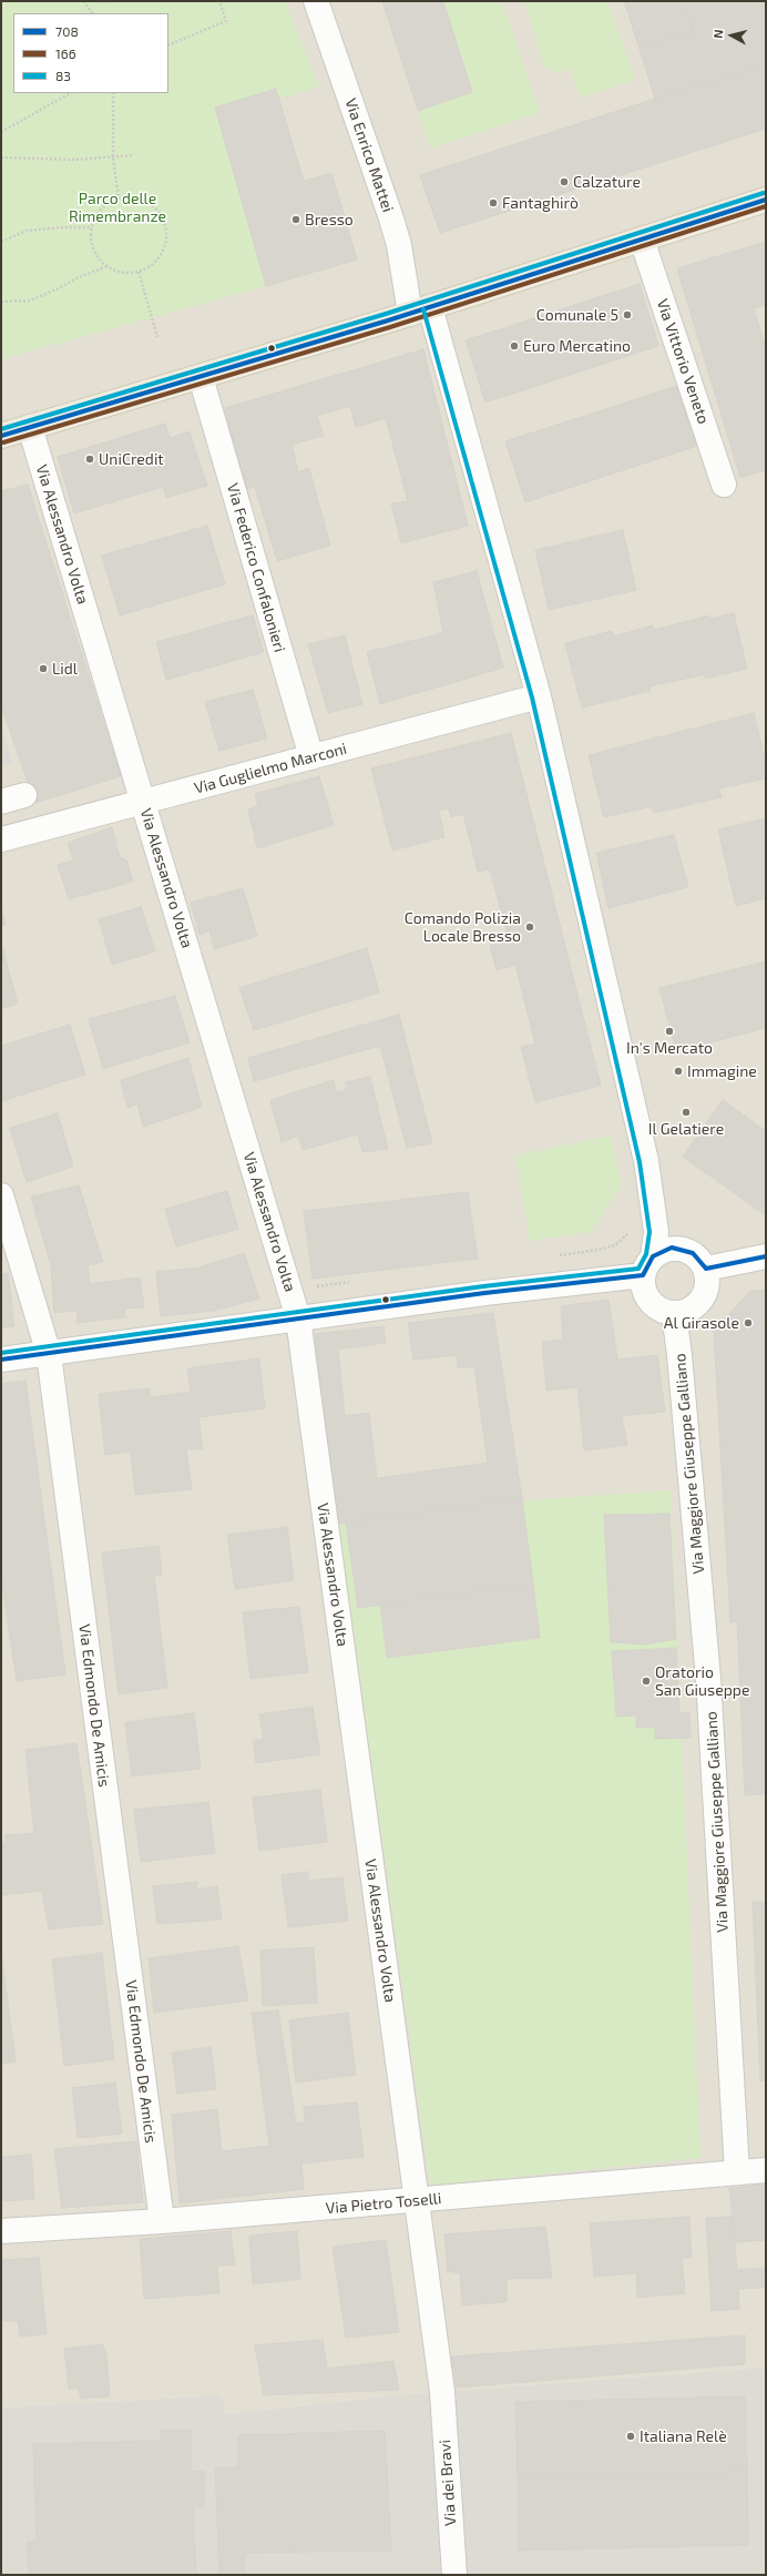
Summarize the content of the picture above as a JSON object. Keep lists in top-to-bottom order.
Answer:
{
  "streets": {
    "street": [
      "Via Enrico Mattei",
      "Via Vittorio Veneto",
      "Via Alessandro Volta",
      "Via Federico Confalonieri",
      "Via Guglielmo Marconi",
      "Via Maggiore Giuseppe Galliano",
      "Via Edmondo De Amicis",
      "Via Pietro Toselli",
      "Via dei Bravi"
    ]
  },
  "crossings": [
    ["Via Enrico Mattei", "Via Guglielmo Marconi"],
    ["Via Enrico Mattei", "Via Maggiore Giuseppe Galliano"],
    ["Via Alessandro Volta", "Via Guglielmo Marconi"],
    ["Via Alessandro Volta", "Via Pietro Toselli"],
    ["Via Alessandro Volta", "Via dei Bravi"],
    ["Via Federico Confalonieri", "Via Guglielmo Marconi"],
    ["Via Maggiore Giuseppe Galliano", "Via Pietro Toselli"],
    ["Via Edmondo De Amicis", "Via Pietro Toselli"]
  ],
  "parks": ["Parco delle Rimembranze"],
  "places": [
    "Calzature",
    "Fantaghirò",
    "Bresso",
    "Comunale 5",
    "Euro Mercatino",
    "UniCredit",
    "Lidl",
    "Comando Polizia Locale Bresso",
    "In's Mercato",
    "Immagine",
    "Il Gelatiere",
    "Al Girasole",
    "Oratorio San Giuseppe",
    "Italiana Relè"
  ],
  "lines": ["transit line 83", "transit line 708", "transit line 166"],
  "legend": ["708", "166", "83"],
  "north": "left"
}
